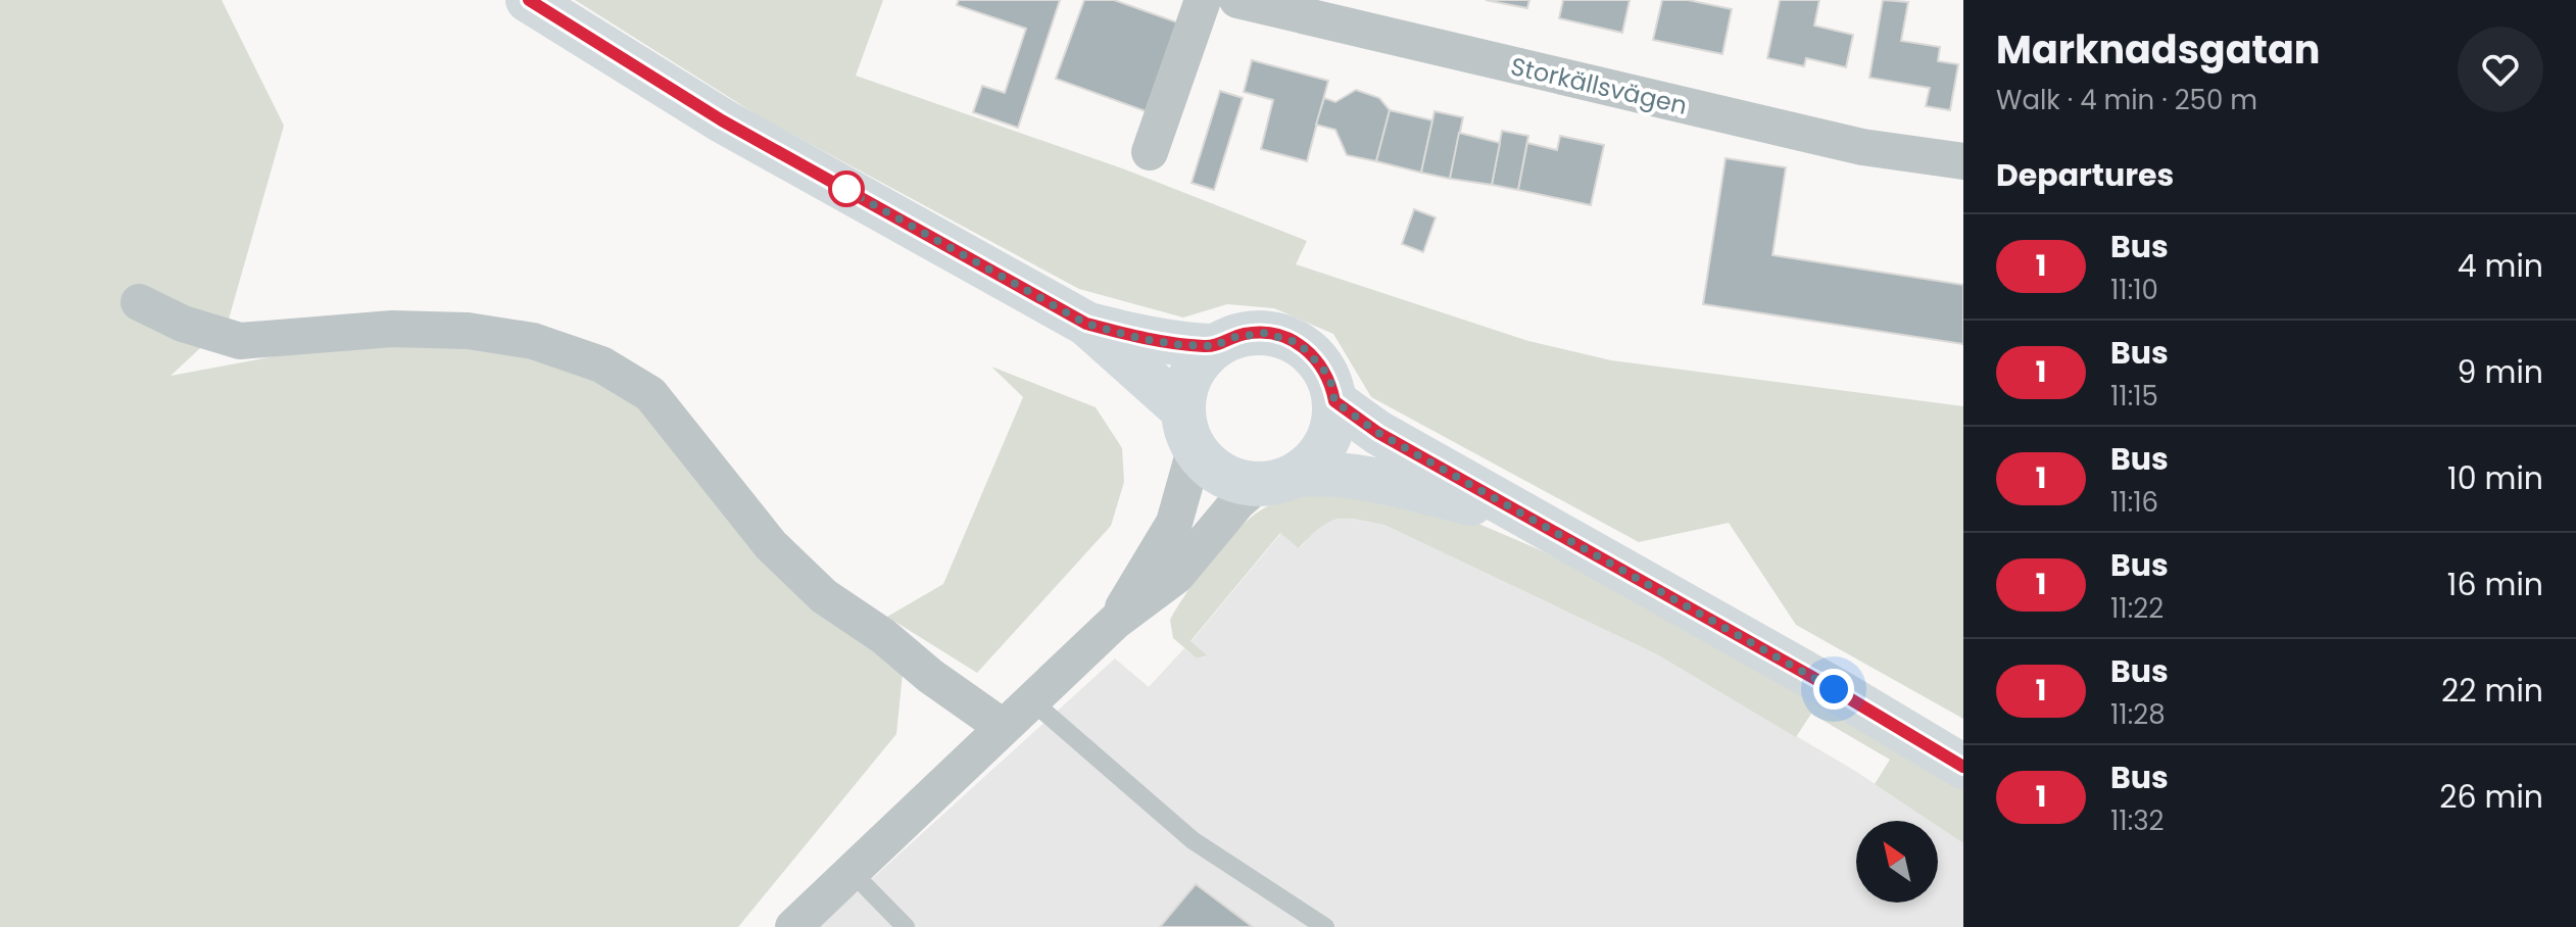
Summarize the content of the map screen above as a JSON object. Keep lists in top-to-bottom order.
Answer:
{
  "streets": {
    "street": ["Storkällsvägen"]
  },
  "lines": ["bus line 1"],
  "north": "top left",
  "page": {
    "heading": [
      ["Marknadsgatan", "Walk · 4 min · 250 m"],
      "Departures"
    ],
    "list": [
      {
        "mark": "1",
        "name": "Bus",
        "note": "11:10",
        "value": "4 min"
      },
      {
        "mark": "1",
        "name": "Bus",
        "note": "11:15",
        "value": "9 min"
      },
      {
        "mark": "1",
        "name": "Bus",
        "note": "11:16",
        "value": "10 min"
      },
      {
        "mark": "1",
        "name": "Bus",
        "note": "11:22",
        "value": "16 min"
      },
      {
        "mark": "1",
        "name": "Bus",
        "note": "11:28",
        "value": "22 min"
      },
      {
        "mark": "1",
        "name": "Bus",
        "note": "11:32",
        "value": "26 min"
      }
    ]
  }
}
